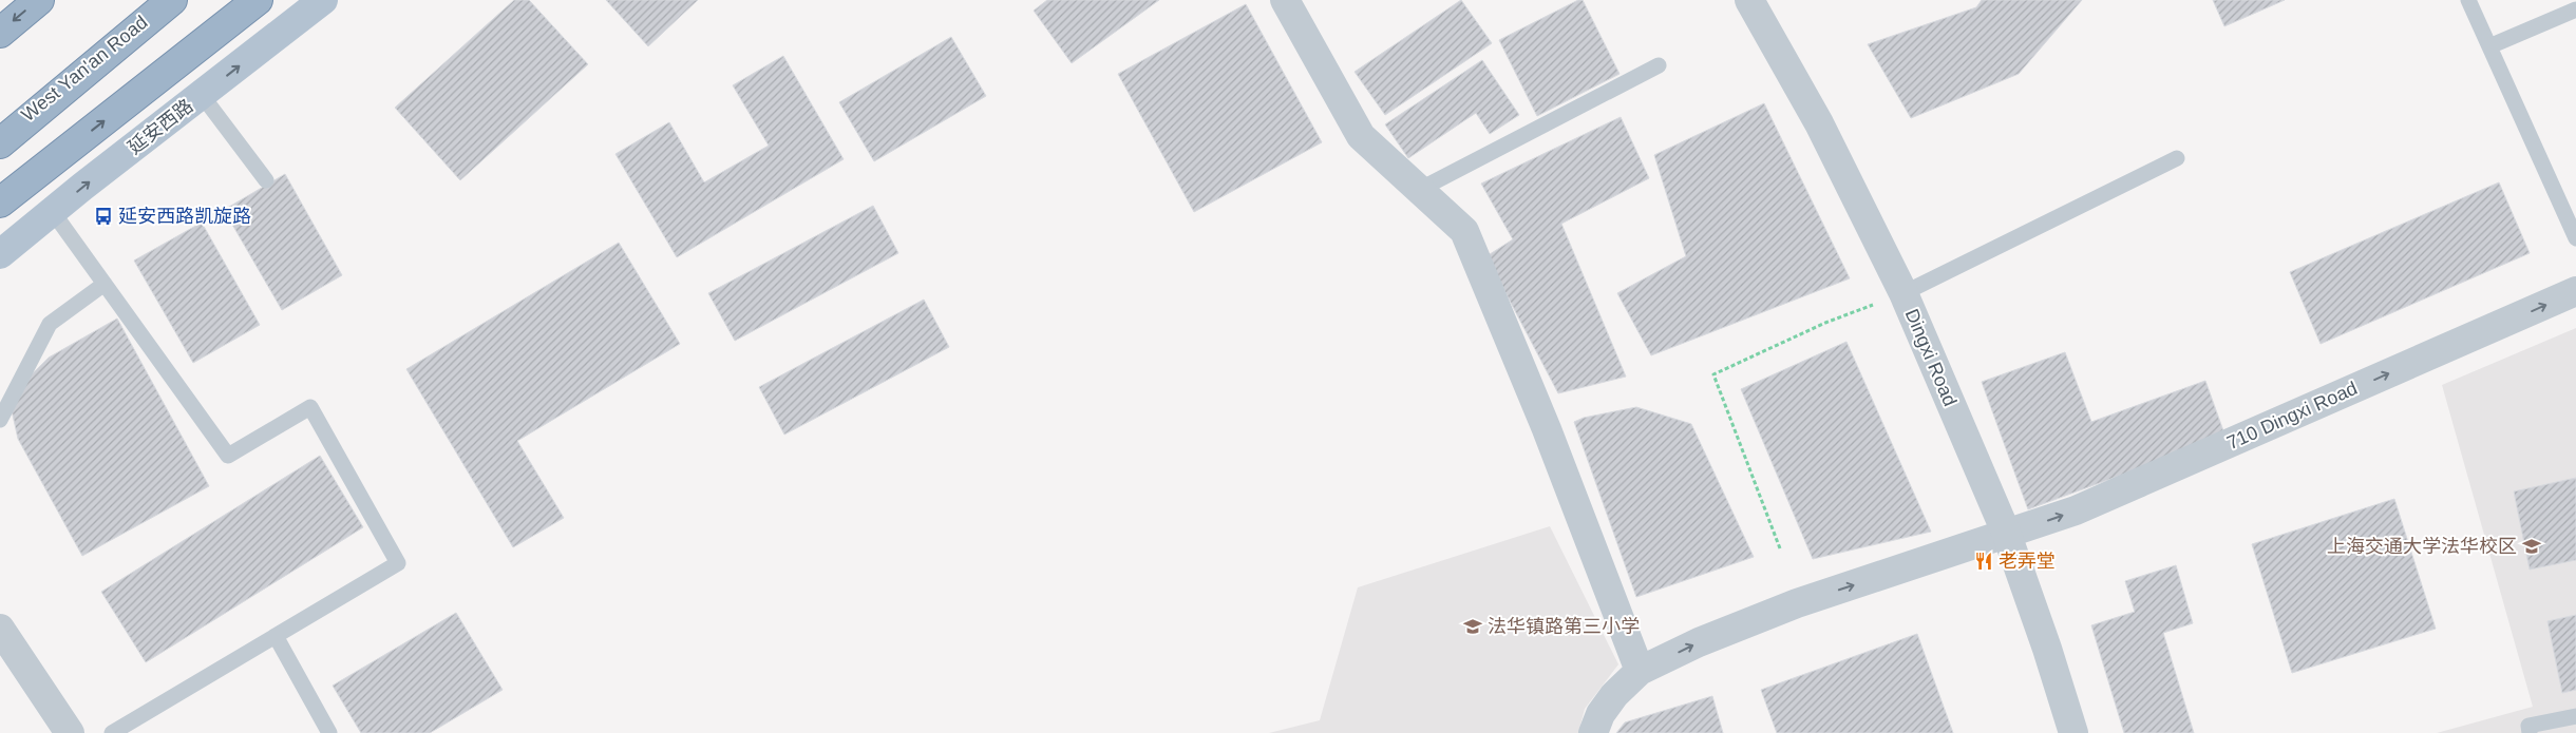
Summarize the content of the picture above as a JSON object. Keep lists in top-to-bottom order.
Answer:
{
  "streets": {
    "main road": ["West Yan'an Road", "延安西路"],
    "street": ["Dingxi Road", "710 Dingxi Road"]
  },
  "crossings": [
    ["Dingxi Road", "710 Dingxi Road"]
  ],
  "one_way": ["延安西路", "710 Dingxi Road"],
  "places": {
    "bus stop": ["延安西路凯旋路"],
    "school or university": ["上海交通大学法华校区", "法华镇路第三小学"],
    "restaurant": ["老弄堂"]
  }
}
